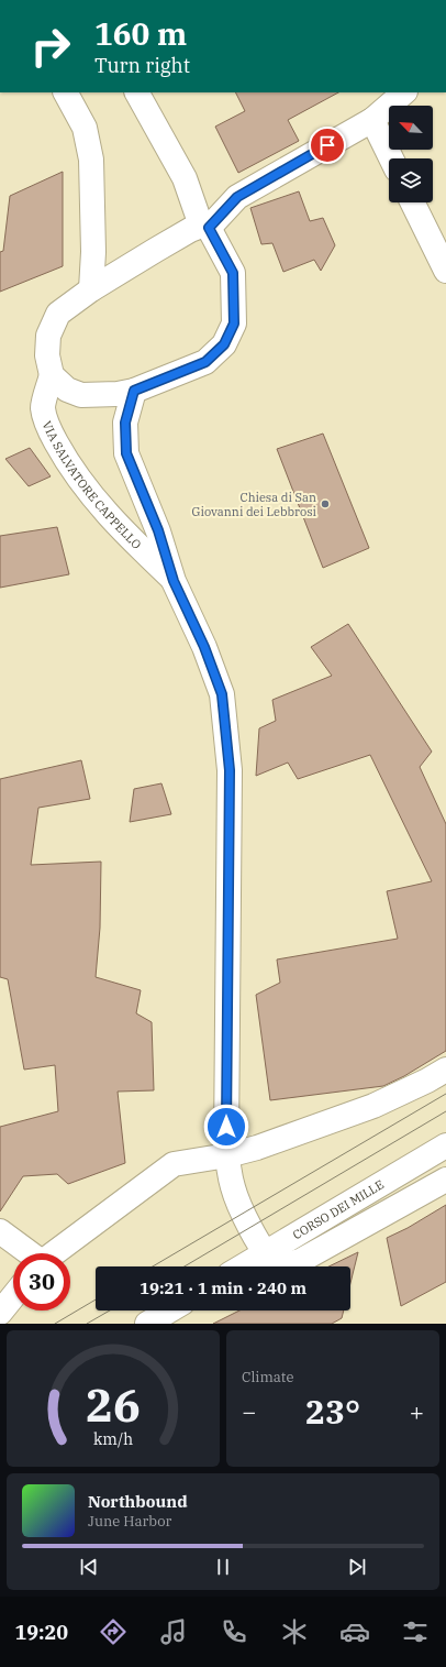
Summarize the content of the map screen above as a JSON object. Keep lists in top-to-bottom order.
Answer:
{
  "streets": {
    "street": ["VIA SALVATORE CAPPELLO", "CORSO DEI MILLE"]
  },
  "crossings": [
    ["VIA SALVATORE CAPPELLO", "CORSO DEI MILLE"]
  ],
  "places": ["Chiesa di San Giovanni dei Lebbrosi"],
  "north": "top left",
  "page": {
    "turn": ["160 m", "Turn right"],
    "limit": "30",
    "trip": "19:21 · 1 min · 240 m",
    "tile": "Climate",
    "heat": ["−", "23°", "+"],
    "song": ["Northbound", "June Harbor"],
    "tabs": "19:20",
    "gauge": ["26", "km/h"]
  }
}
